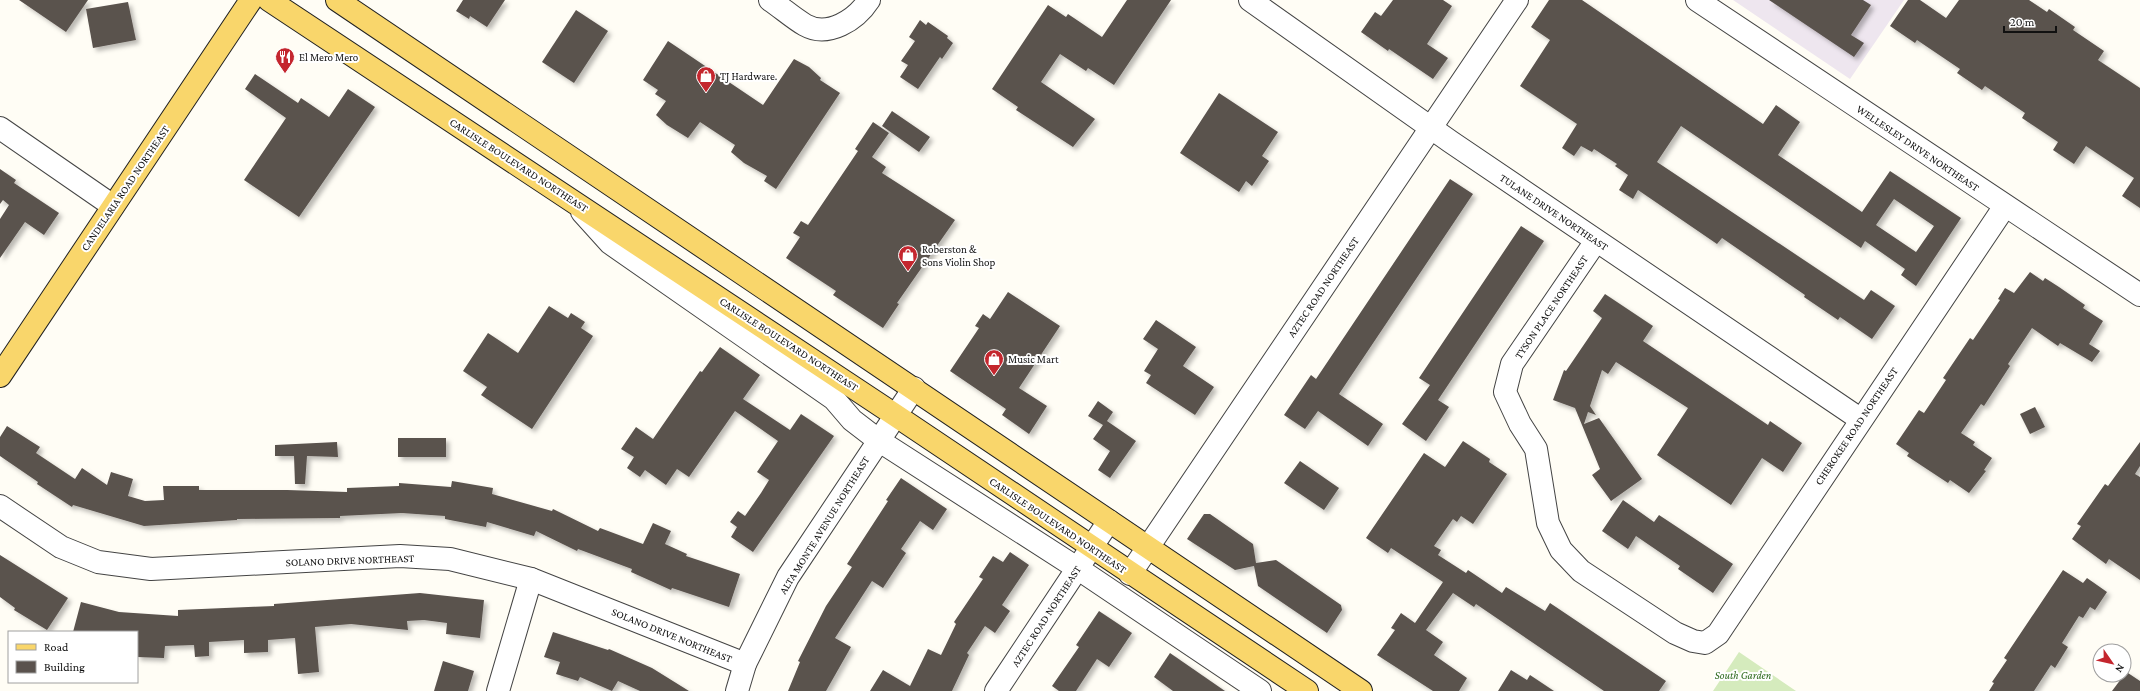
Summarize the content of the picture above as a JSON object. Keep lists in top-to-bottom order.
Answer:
{
  "streets": {
    "main road": ["CARLISLE BOULEVARD NORTHEAST", "CANDELARIA ROAD NORTHEAST"],
    "street": [
      "WELLESLEY DRIVE NORTHEAST",
      "TULANE DRIVE NORTHEAST",
      "AZTEC ROAD NORTHEAST",
      "TYSON PLACE NORTHEAST",
      "CHEROKEE ROAD NORTHEAST",
      "ALTA MONTE AVENUE NORTHEAST",
      "SOLANO DRIVE NORTHEAST"
    ]
  },
  "crossings": [
    ["WELLESLEY DRIVE NORTHEAST", "CHEROKEE ROAD NORTHEAST"],
    ["CARLISLE BOULEVARD NORTHEAST", "AZTEC ROAD NORTHEAST"],
    ["CARLISLE BOULEVARD NORTHEAST", "ALTA MONTE AVENUE NORTHEAST"],
    ["TULANE DRIVE NORTHEAST", "AZTEC ROAD NORTHEAST"],
    ["TULANE DRIVE NORTHEAST", "TYSON PLACE NORTHEAST"],
    ["TULANE DRIVE NORTHEAST", "CHEROKEE ROAD NORTHEAST"],
    ["TYSON PLACE NORTHEAST", "CHEROKEE ROAD NORTHEAST"],
    ["ALTA MONTE AVENUE NORTHEAST", "SOLANO DRIVE NORTHEAST"]
  ],
  "parks": ["South Garden"],
  "places": {
    "restaurant": ["El Mero Mero"],
    "shop": ["TJ Hardware.", "Roberston & Sons Violin Shop", "Music Mart"]
  },
  "legend": ["Road", "Building"],
  "scale_bar": "20 m",
  "north": "bottom right"
}
